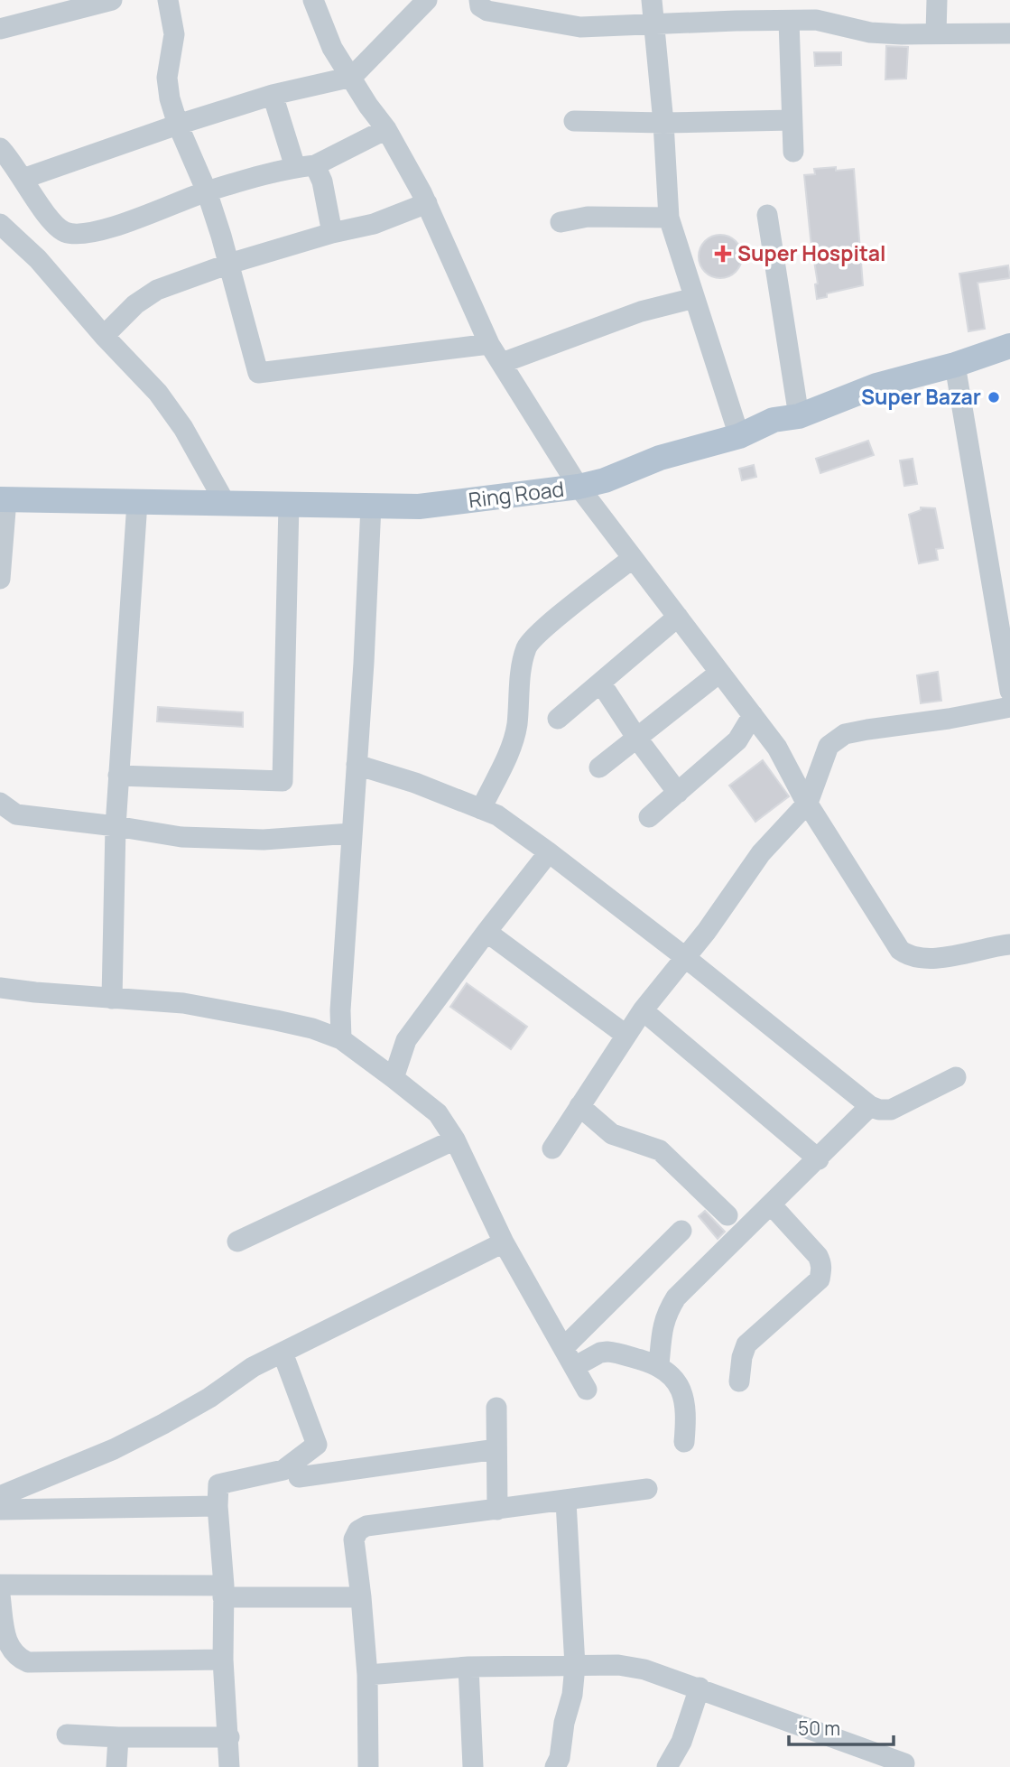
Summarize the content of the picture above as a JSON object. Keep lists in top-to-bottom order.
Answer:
{
  "streets": {
    "main road": ["Ring Road"]
  },
  "places": {
    "health": ["Super Hospital"],
    "other": ["Super Bazar"]
  },
  "scale_bar": "50 m"
}
